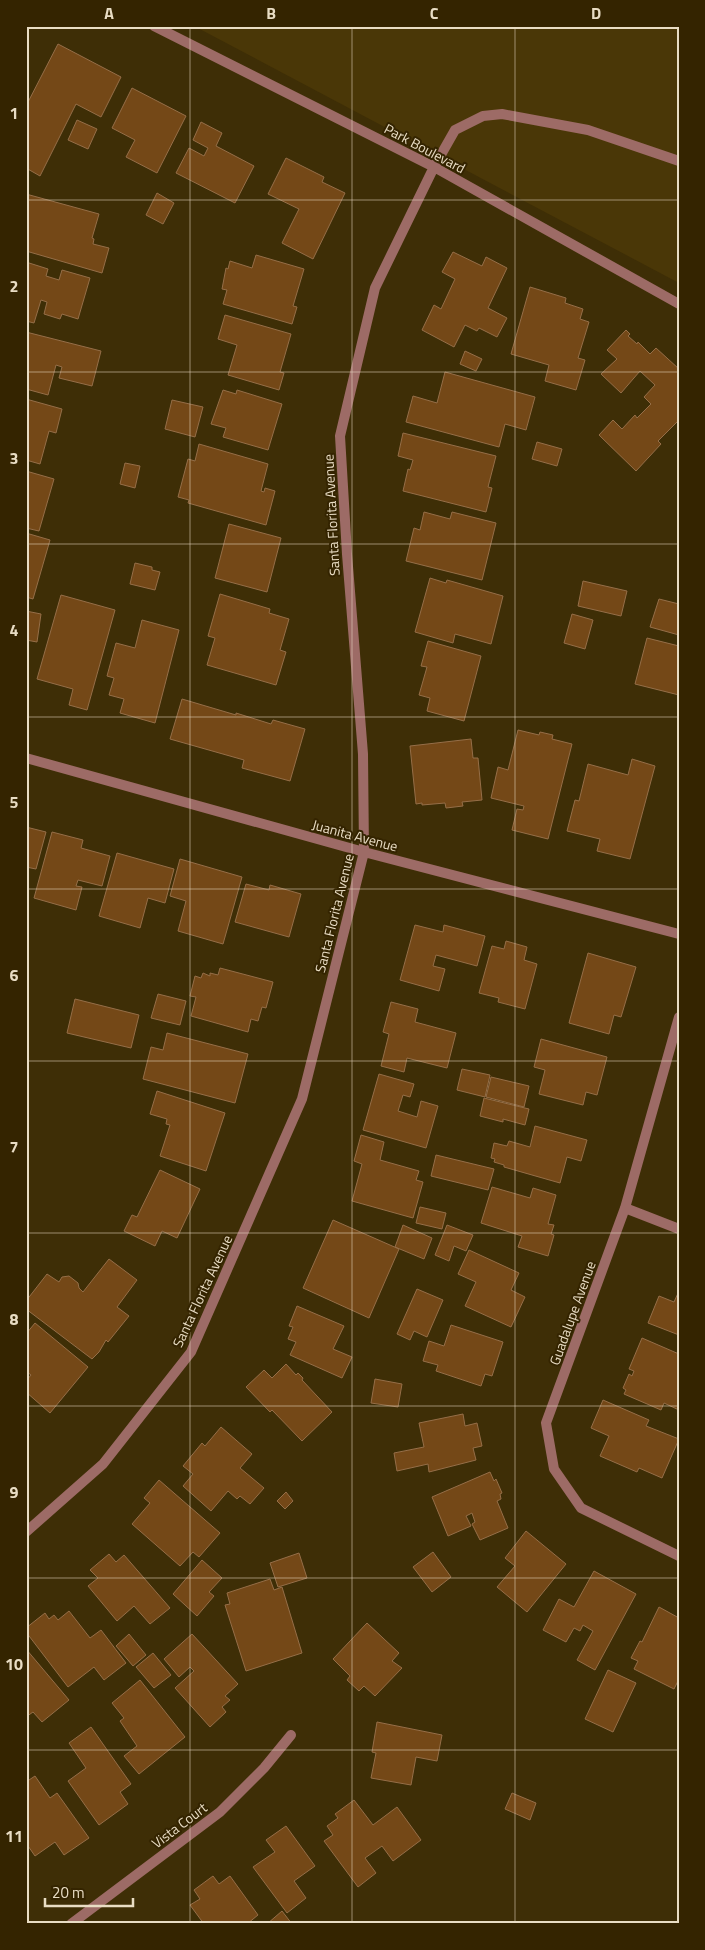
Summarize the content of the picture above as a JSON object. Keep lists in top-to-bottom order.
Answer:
{
  "streets": {
    "street": [
      "Park Boulevard",
      "Santa Florita Avenue",
      "Juanita Avenue",
      "Guadalupe Avenue",
      "Vista Court"
    ]
  },
  "crossings": [
    ["Park Boulevard", "Santa Florita Avenue"],
    ["Santa Florita Avenue", "Juanita Avenue"]
  ],
  "scale_bar": "20 m",
  "grid": {
    "columns": [
      "A",
      "B",
      "C",
      "D"
    ],
    "rows": [
      "1",
      "2",
      "3",
      "4",
      "5",
      "6",
      "7",
      "8",
      "9",
      "10",
      "11"
    ]
  }
}
